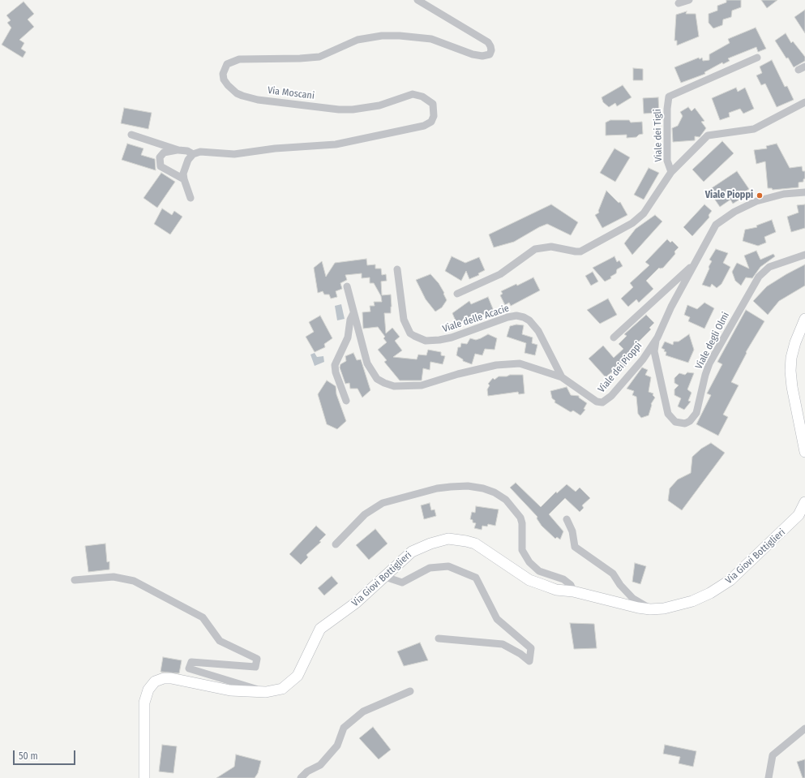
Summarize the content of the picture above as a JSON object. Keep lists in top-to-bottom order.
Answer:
{
  "streets": {
    "street": [
      "Via Moscani",
      "Viale dei Tigli",
      "Viale delle Acacie",
      "Viale degli Olmi",
      "Viale dei Pioppi",
      "Via Giovi Bottiglieri"
    ]
  },
  "crossings": [
    ["Viale delle Acacie", "Viale dei Pioppi"],
    ["Viale degli Olmi", "Viale dei Pioppi"]
  ],
  "places": ["Viale Pioppi"],
  "scale_bar": "50 m"
}
